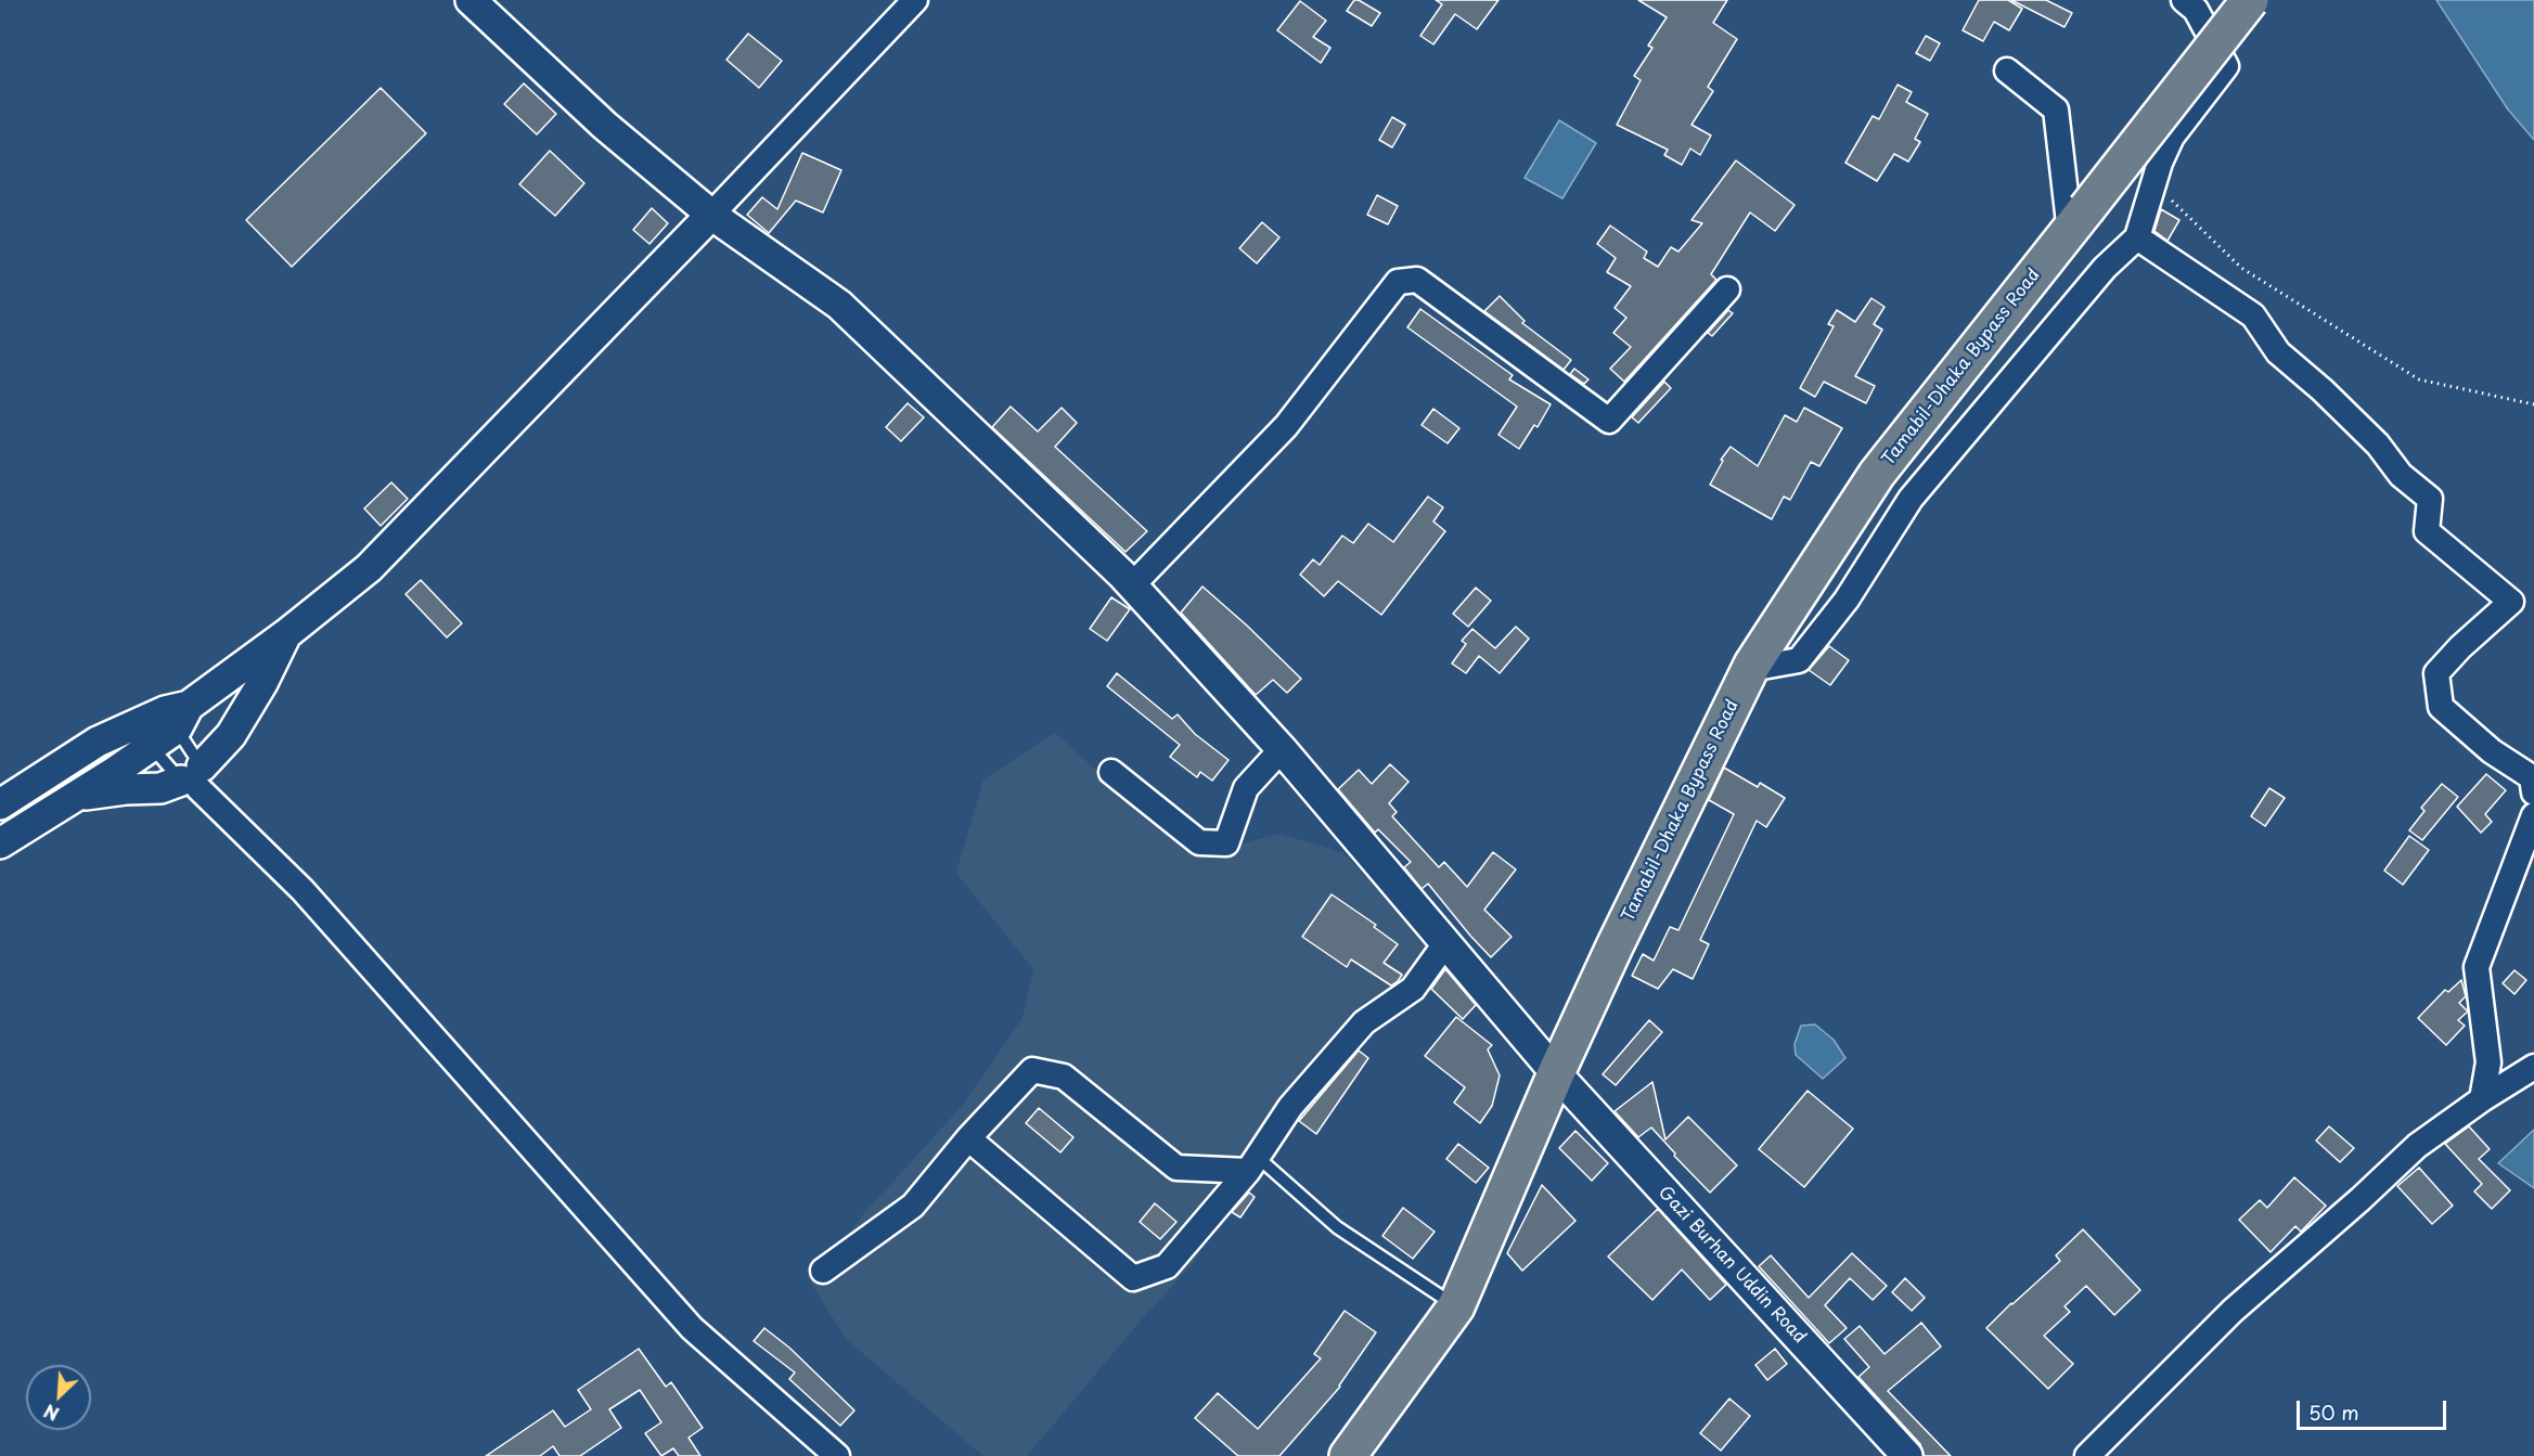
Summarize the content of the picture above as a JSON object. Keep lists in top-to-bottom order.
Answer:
{
  "streets": {
    "highway": ["Tamabil-Dhaka Bypass Road"],
    "street": ["Gazi Burhan Uddin Road"]
  },
  "crossings": [
    ["Tamabil-Dhaka Bypass Road", "Gazi Burhan Uddin Road"]
  ],
  "scale_bar": "50 m",
  "north": "bottom left"
}
